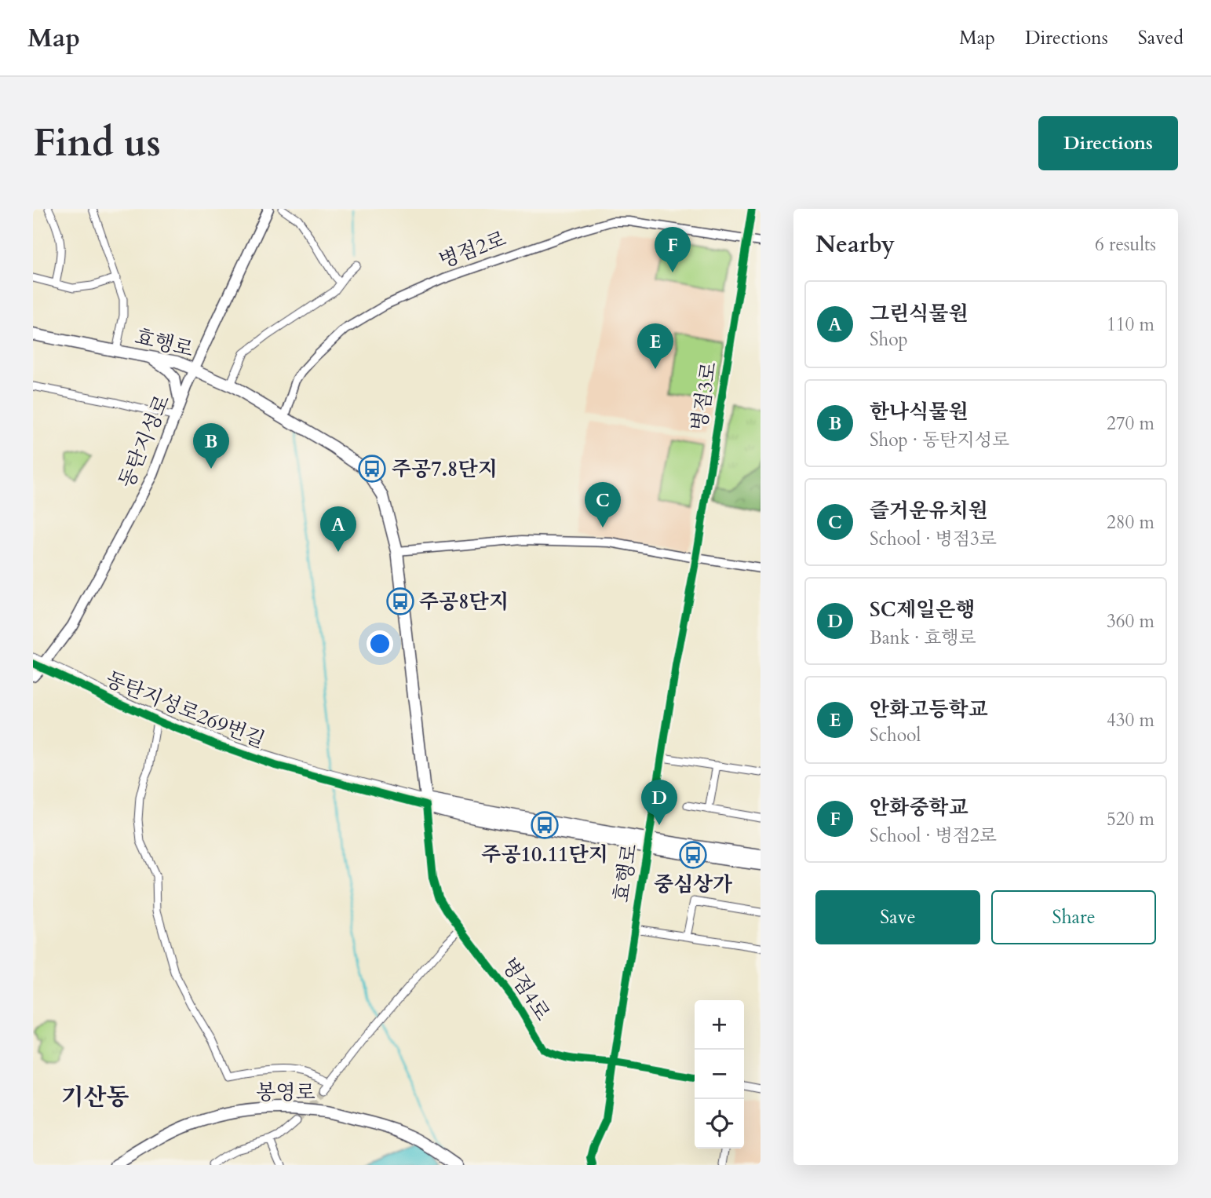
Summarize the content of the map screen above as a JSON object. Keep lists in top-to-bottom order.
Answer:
{
  "streets": {
    "main road": ["효행로", "동탄지성로", "봉영로"],
    "street": [
      "병점2로",
      "병점3로",
      "동탄지성로269번길",
      "병점4로"
    ]
  },
  "crossings": [
    ["병점2로", "효행로"],
    ["병점2로", "병점3로"],
    ["효행로", "병점3로"],
    ["효행로", "동탄지성로"],
    ["효행로", "병점4로"],
    ["동탄지성로", "동탄지성로269번길"]
  ],
  "districts": ["기산동"],
  "places": {
    "bus stop": [
      "주공7.8단지",
      "주공8단지",
      "주공10.11단지",
      "중심상가"
    ]
  },
  "page": {
    "header": "Map",
    "nav": ["Map", "Directions", "Saved"],
    "buttons": [
      "Directions",
      ["Save", "Share"]
    ],
    "title": "Find us",
    "heading": ["Nearby", "6 results"],
    "pins": [
      "F",
      "E",
      "B",
      "C",
      "A",
      "D"
    ],
    "list": [
      {
        "mark": "A",
        "name": "그린식물원",
        "note": "Shop",
        "value": "110 m"
      },
      {
        "mark": "B",
        "name": "한나식물원",
        "note": "Shop · 동탄지성로",
        "value": "270 m"
      },
      {
        "mark": "C",
        "name": "즐거운유치원",
        "note": "School · 병점3로",
        "value": "280 m"
      },
      {
        "mark": "D",
        "name": "SC제일은행",
        "note": "Bank · 효행로",
        "value": "360 m"
      },
      {
        "mark": "E",
        "name": "안화고등학교",
        "note": "School",
        "value": "430 m"
      },
      {
        "mark": "F",
        "name": "안화중학교",
        "note": "School · 병점2로",
        "value": "520 m"
      }
    ],
    "map_buttons": ["+", "−"]
  }
}
